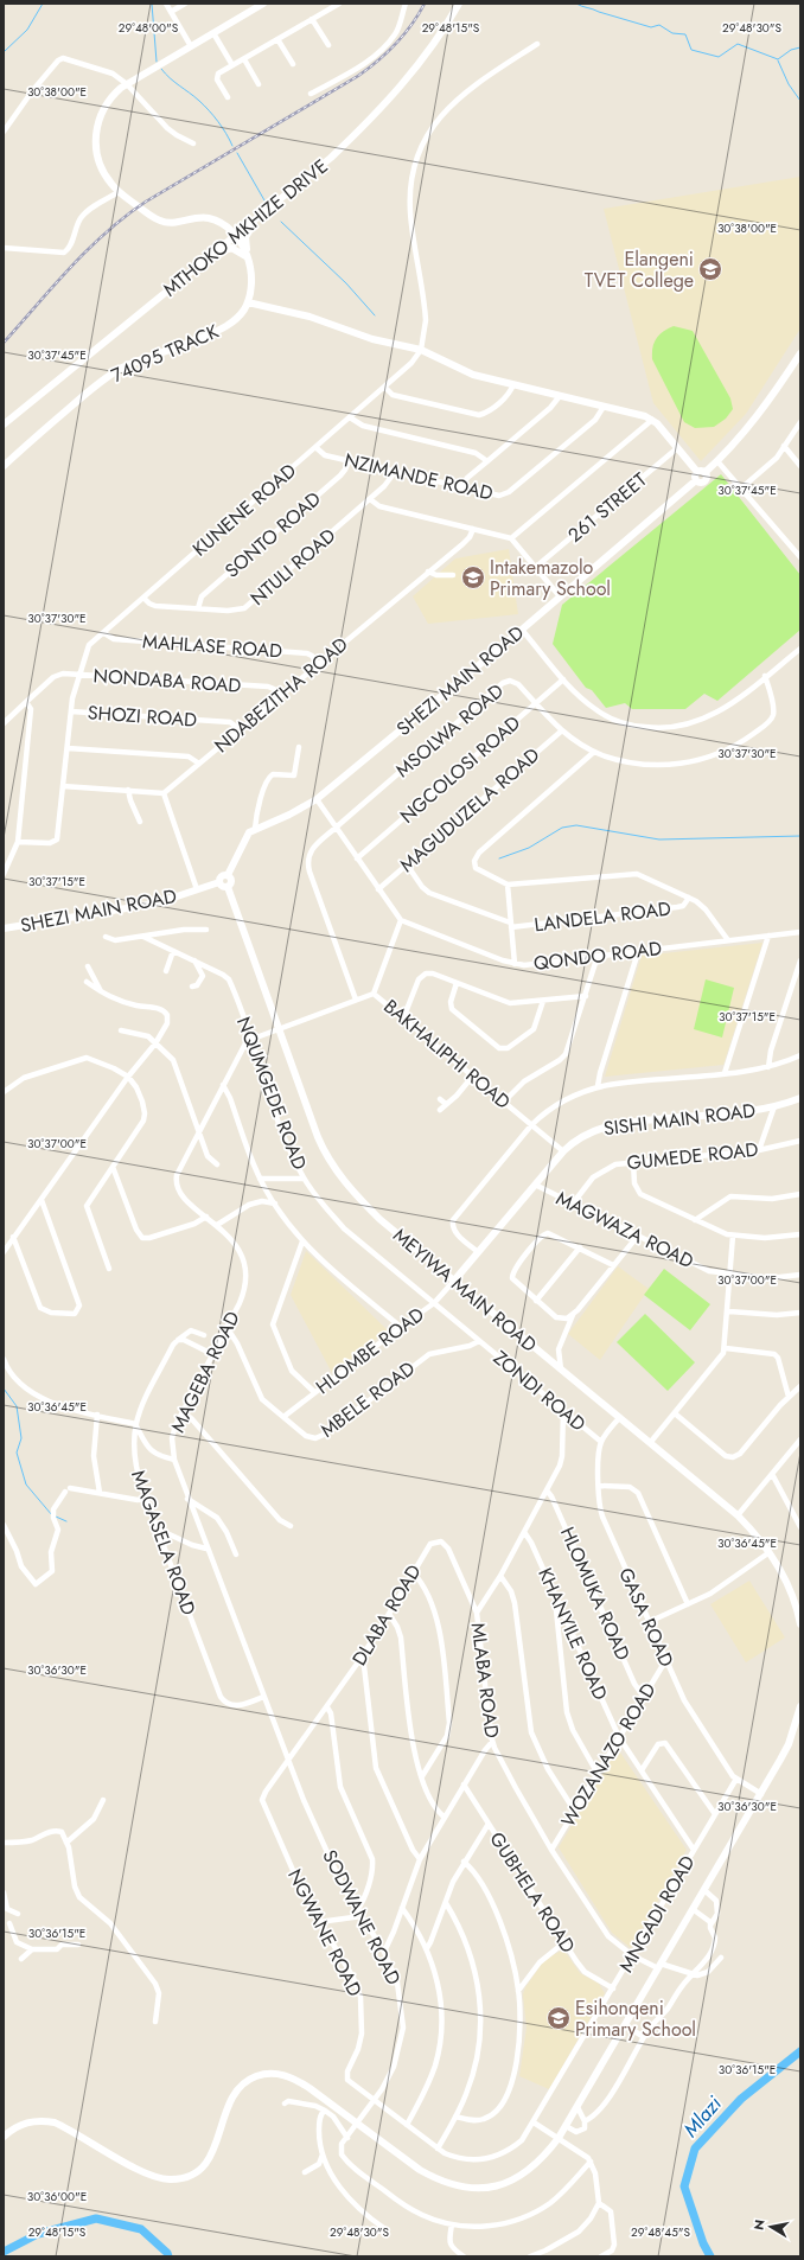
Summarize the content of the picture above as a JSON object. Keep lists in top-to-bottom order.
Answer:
{
  "streets": {
    "street": [
      "MTHOKO MKHIZE DRIVE",
      "74095 TRACK",
      "NZIMANDE ROAD",
      "261 STREET",
      "KUNENE ROAD",
      "SONTO ROAD",
      "NTULI ROAD",
      "MAHLASE ROAD",
      "NONDABA ROAD",
      "SHEZI MAIN ROAD",
      "NDABEZITHA ROAD",
      "SHOZI ROAD",
      "MSOLWA ROAD",
      "NGCOLOSI ROAD",
      "MAGUDUZELA ROAD",
      "LANDELA ROAD",
      "QONDO ROAD",
      "BAKHALIPHI ROAD",
      "NQUMGEDE ROAD",
      "SISHI MAIN ROAD",
      "GUMEDE ROAD",
      "MAGWAZA ROAD",
      "MEYIWA MAIN ROAD",
      "HLOMBE ROAD",
      "MAGEBA ROAD",
      "ZONDI ROAD",
      "MBELE ROAD",
      "MAGASELA ROAD",
      "HLOMUKA ROAD",
      "DLABA ROAD",
      "GASA ROAD",
      "KHANYILE ROAD",
      "MLABA ROAD",
      "WOZANAZO ROAD",
      "GUBHELA ROAD",
      "MNGADI ROAD",
      "SODWANE ROAD",
      "NGWANE ROAD"
    ]
  },
  "crossings": [
    ["NZIMANDE ROAD", "KUNENE ROAD"],
    ["NZIMANDE ROAD", "SONTO ROAD"],
    ["NZIMANDE ROAD", "NTULI ROAD"],
    ["KUNENE ROAD", "NTULI ROAD"],
    ["KUNENE ROAD", "MAHLASE ROAD"],
    ["KUNENE ROAD", "NONDABA ROAD"],
    ["KUNENE ROAD", "SHOZI ROAD"],
    ["SONTO ROAD", "NTULI ROAD"],
    ["MAHLASE ROAD", "NDABEZITHA ROAD"],
    ["NONDABA ROAD", "NDABEZITHA ROAD"],
    ["SHEZI MAIN ROAD", "MEYIWA MAIN ROAD"],
    ["NDABEZITHA ROAD", "SHOZI ROAD"],
    ["MSOLWA ROAD", "NGCOLOSI ROAD"],
    ["MSOLWA ROAD", "MAGUDUZELA ROAD"],
    ["MAGUDUZELA ROAD", "LANDELA ROAD"],
    ["QONDO ROAD", "BAKHALIPHI ROAD"],
    ["BAKHALIPHI ROAD", "SISHI MAIN ROAD"],
    ["NQUMGEDE ROAD", "HLOMBE ROAD"],
    ["NQUMGEDE ROAD", "MAGEBA ROAD"],
    ["NQUMGEDE ROAD", "ZONDI ROAD"],
    ["NQUMGEDE ROAD", "MBELE ROAD"],
    ["SISHI MAIN ROAD", "MAGWAZA ROAD"],
    ["SISHI MAIN ROAD", "MEYIWA MAIN ROAD"],
    ["SISHI MAIN ROAD", "HLOMBE ROAD"],
    ["GUMEDE ROAD", "MAGWAZA ROAD"],
    ["MEYIWA MAIN ROAD", "HLOMBE ROAD"],
    ["HLOMBE ROAD", "MBELE ROAD"],
    ["MAGEBA ROAD", "MBELE ROAD"],
    ["MAGEBA ROAD", "MAGASELA ROAD"],
    ["MAGEBA ROAD", "DLABA ROAD"],
    ["MAGEBA ROAD", "SODWANE ROAD"],
    ["MAGEBA ROAD", "NGWANE ROAD"],
    ["ZONDI ROAD", "MBELE ROAD"],
    ["ZONDI ROAD", "GASA ROAD"],
    ["ZONDI ROAD", "MLABA ROAD"],
    ["HLOMUKA ROAD", "MLABA ROAD"],
    ["HLOMUKA ROAD", "WOZANAZO ROAD"],
    ["DLABA ROAD", "MLABA ROAD"],
    ["DLABA ROAD", "SODWANE ROAD"],
    ["DLABA ROAD", "NGWANE ROAD"],
    ["GASA ROAD", "WOZANAZO ROAD"],
    ["GASA ROAD", "MNGADI ROAD"],
    ["KHANYILE ROAD", "MLABA ROAD"],
    ["KHANYILE ROAD", "WOZANAZO ROAD"],
    ["KHANYILE ROAD", "MNGADI ROAD"],
    ["MLABA ROAD", "WOZANAZO ROAD"],
    ["MLABA ROAD", "MNGADI ROAD"],
    ["GUBHELA ROAD", "MNGADI ROAD"],
    ["MNGADI ROAD", "SODWANE ROAD"],
    ["MNGADI ROAD", "NGWANE ROAD"],
    ["SODWANE ROAD", "NGWANE ROAD"]
  ],
  "water": ["Mlazi"],
  "places": {
    "school or university": ["Elangeni TVET College", "Intakemazolo Primary School", "Esihonqeni Primary School"]
  },
  "north": "left",
  "coordinates": [
    "29°48'00\"S",
    "29°48'15\"S",
    "29°48'30\"S",
    "30°38'00\"E",
    "30°37'45\"E",
    "30°37'30\"E",
    "30°37'15\"E",
    "30°37'00\"E",
    "30°36'45\"E",
    "30°36'30\"E",
    "30°36'15\"E",
    "30°36'00\"E",
    "29°48'45\"S"
  ]
}
